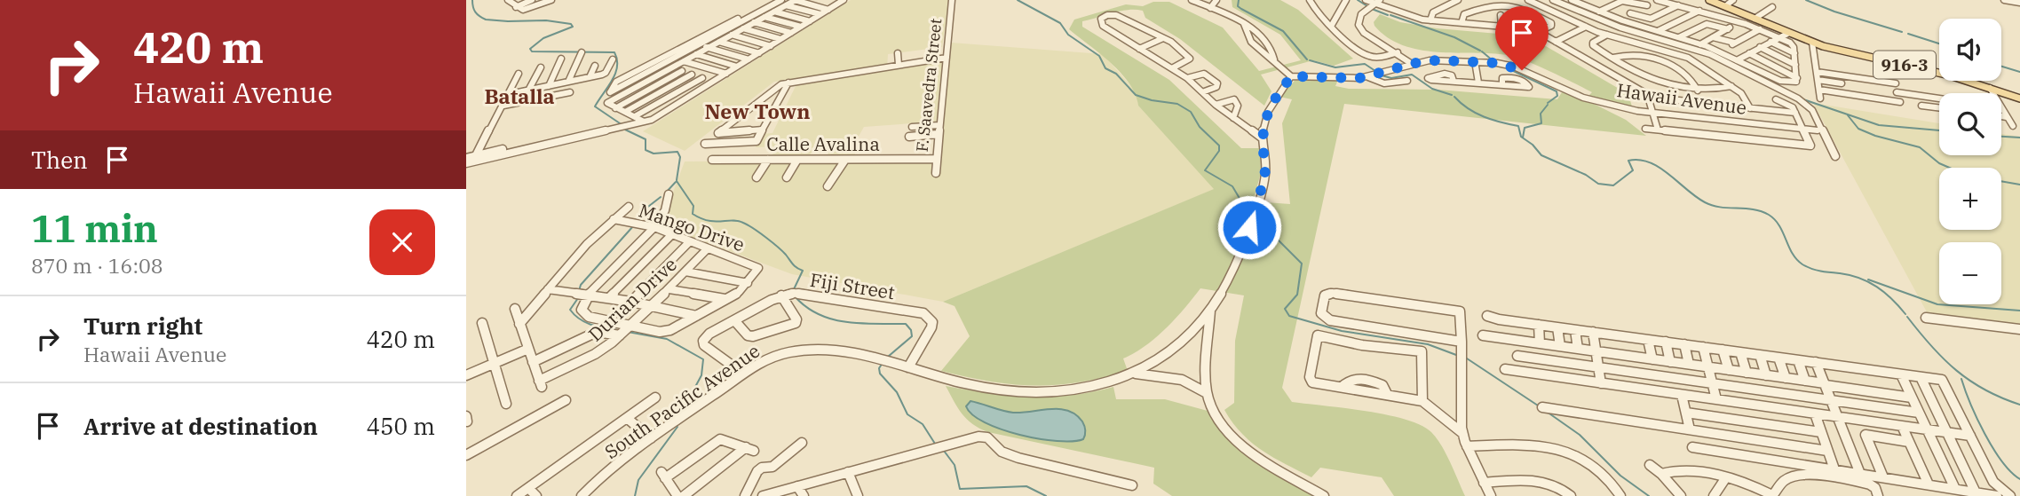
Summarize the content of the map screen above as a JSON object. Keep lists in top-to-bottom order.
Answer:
{
  "streets": {
    "main road": ["916-3"],
    "street": [
      "F. Saavedra Street",
      "Hawaii Avenue",
      "Calle Avalina",
      "Mango Drive",
      "Fiji Street",
      "Durian Drive",
      "South Pacific Avenue"
    ]
  },
  "crossings": [
    ["F. Saavedra Street", "Calle Avalina"],
    ["Hawaii Avenue", "South Pacific Avenue"],
    ["Mango Drive", "Durian Drive"],
    ["Fiji Street", "South Pacific Avenue"]
  ],
  "districts": ["Batalla", "New Town"],
  "page": {
    "turn": ["420 m", "Hawaii Avenue"],
    "map_buttons": ["+", "−"],
    "then": "Then",
    "heading": ["11 min", "870 m · 16:08"],
    "list": [
      {
        "name": "Turn right",
        "note": "Hawaii Avenue",
        "value": "420 m"
      },
      {
        "name": "Arrive at destination",
        "value": "450 m"
      }
    ]
  }
}
